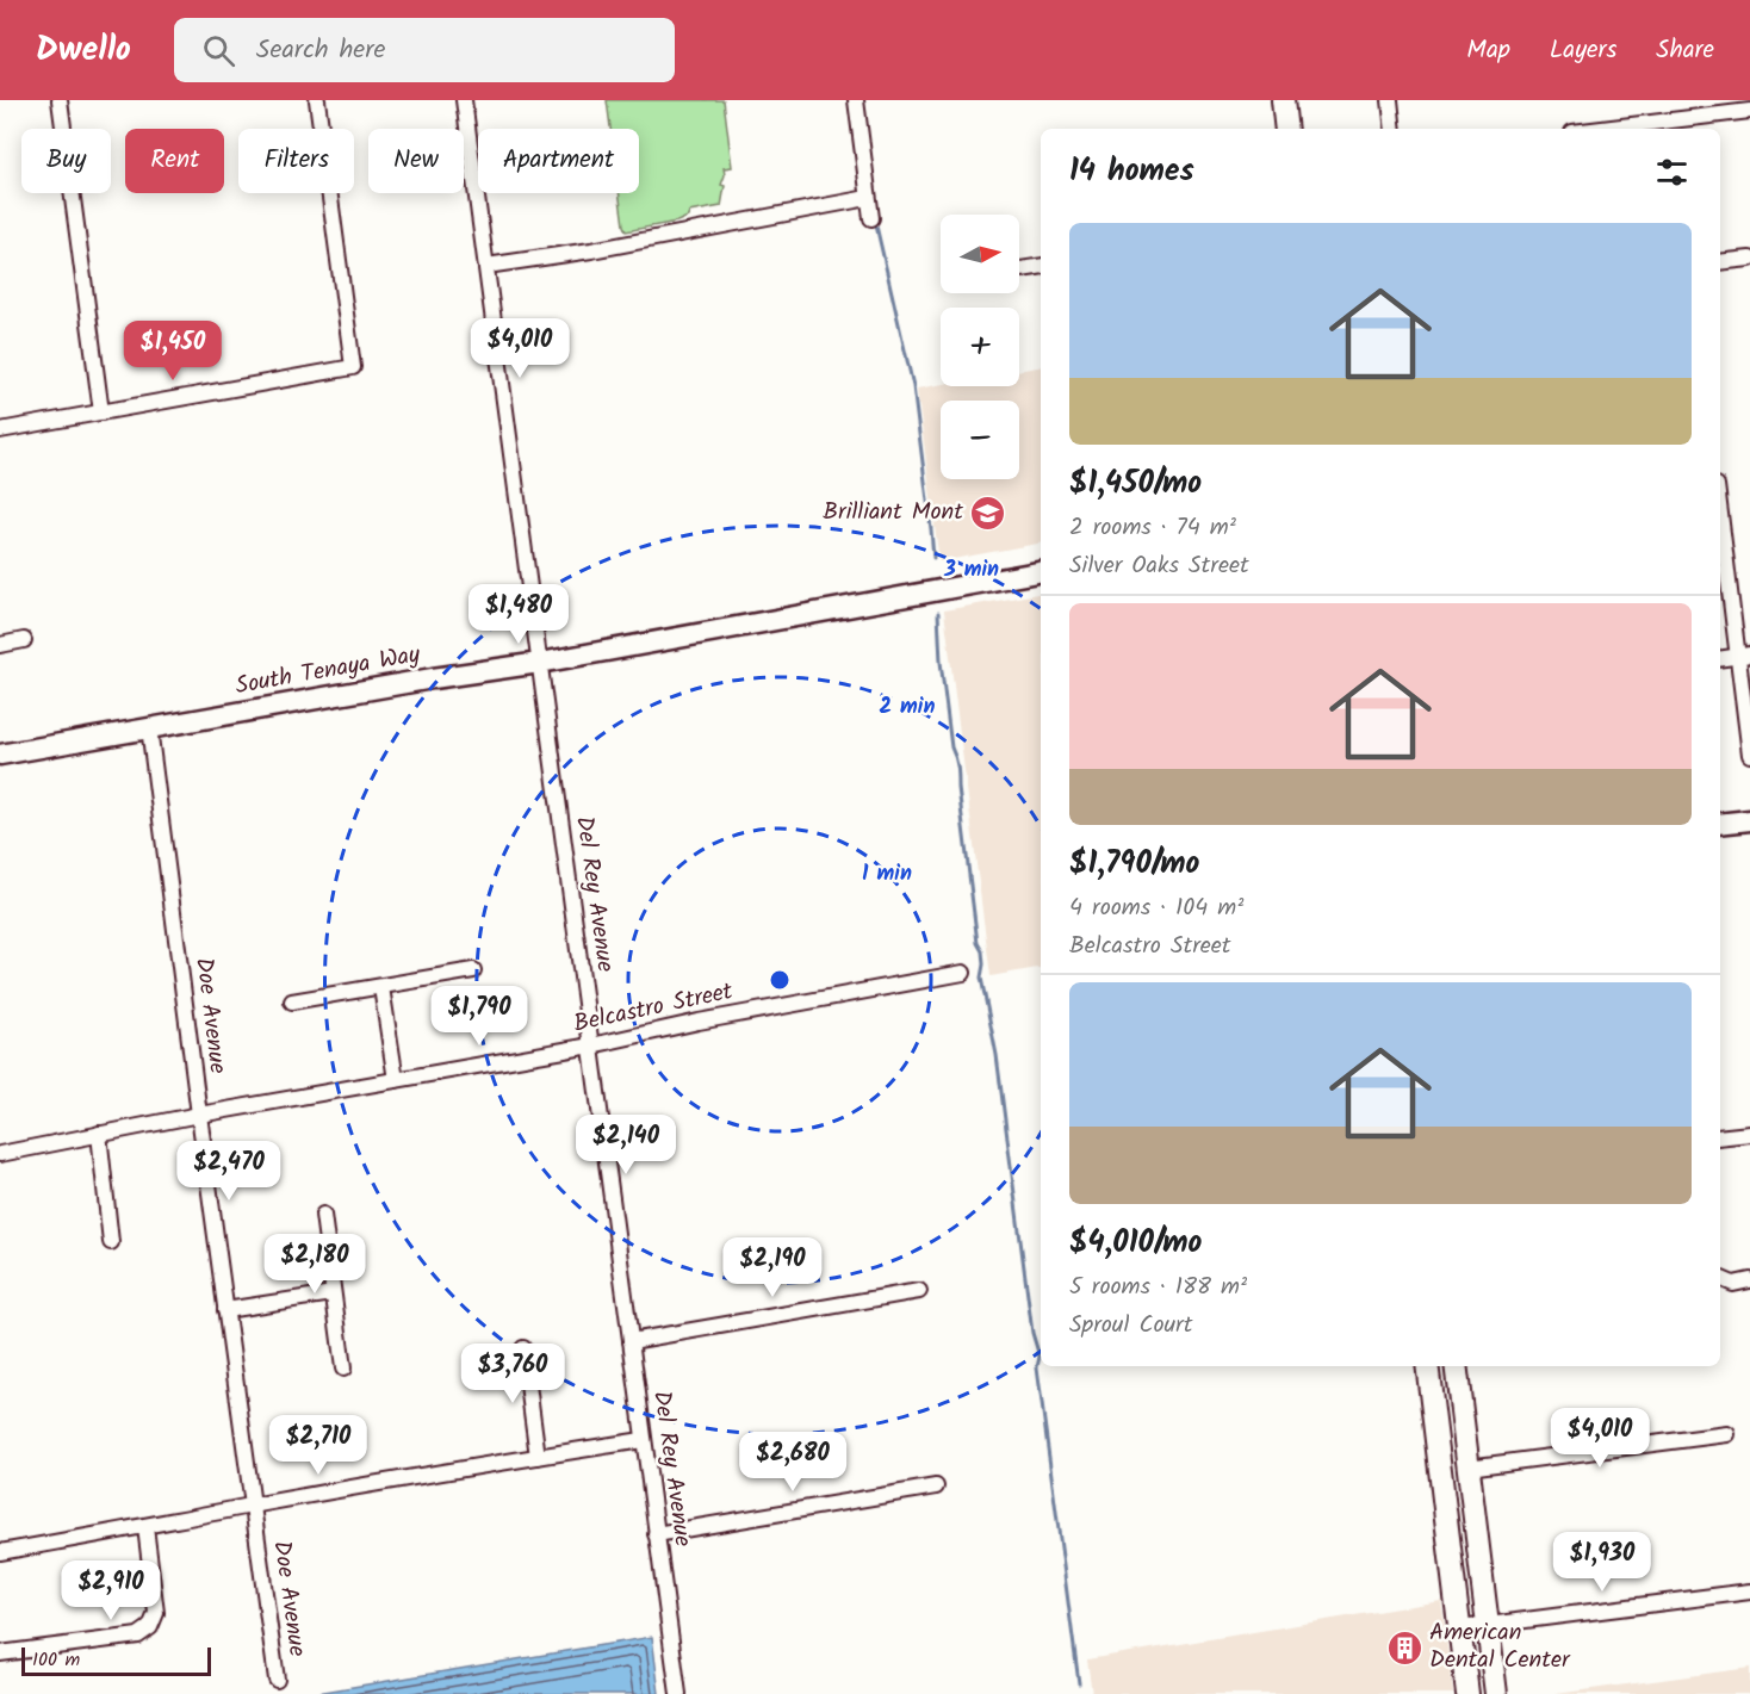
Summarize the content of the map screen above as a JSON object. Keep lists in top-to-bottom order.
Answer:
{
  "streets": {
    "street": [
      "South Tenaya Way",
      "Del Rey Avenue",
      "Belcastro Street",
      "Doe Avenue"
    ]
  },
  "crossings": [
    ["South Tenaya Way", "Del Rey Avenue"],
    ["South Tenaya Way", "Doe Avenue"],
    ["Del Rey Avenue", "Belcastro Street"],
    ["Belcastro Street", "Doe Avenue"]
  ],
  "places": {
    "school or university": ["Brilliant Mont"],
    "building": ["American Dental Center"]
  },
  "scale_bar": "100 m",
  "north": "right",
  "page": {
    "header": "Dwello",
    "search": "Search here",
    "nav": ["Map", "Layers", "Share"],
    "chip": [
      "Buy",
      "Rent",
      "Filters",
      "New",
      "Apartment"
    ],
    "heading": "14 homes",
    "map_buttons": ["+", "−"],
    "list": [
      {
        "name": "$1,450/mo",
        "note": "2 rooms · 74 m² · Silver Oaks Street"
      },
      {
        "name": "$1,790/mo",
        "note": "4 rooms · 104 m² · Belcastro Street"
      },
      {
        "name": "$4,010/mo",
        "note": "5 rooms · 188 m² · Sproul Court"
      }
    ],
    "price": [
      "$4,010",
      "$1,450",
      "$1,480",
      "$1,790",
      "$2,140",
      "$2,470",
      "$2,180",
      "$2,190",
      "$3,760",
      "$4,010",
      "$2,710",
      "$2,680",
      "$1,930",
      "$2,910"
    ],
    "scale": "100 m"
  },
  "rings": ["3 min", "2 min", "1 min"]
}
